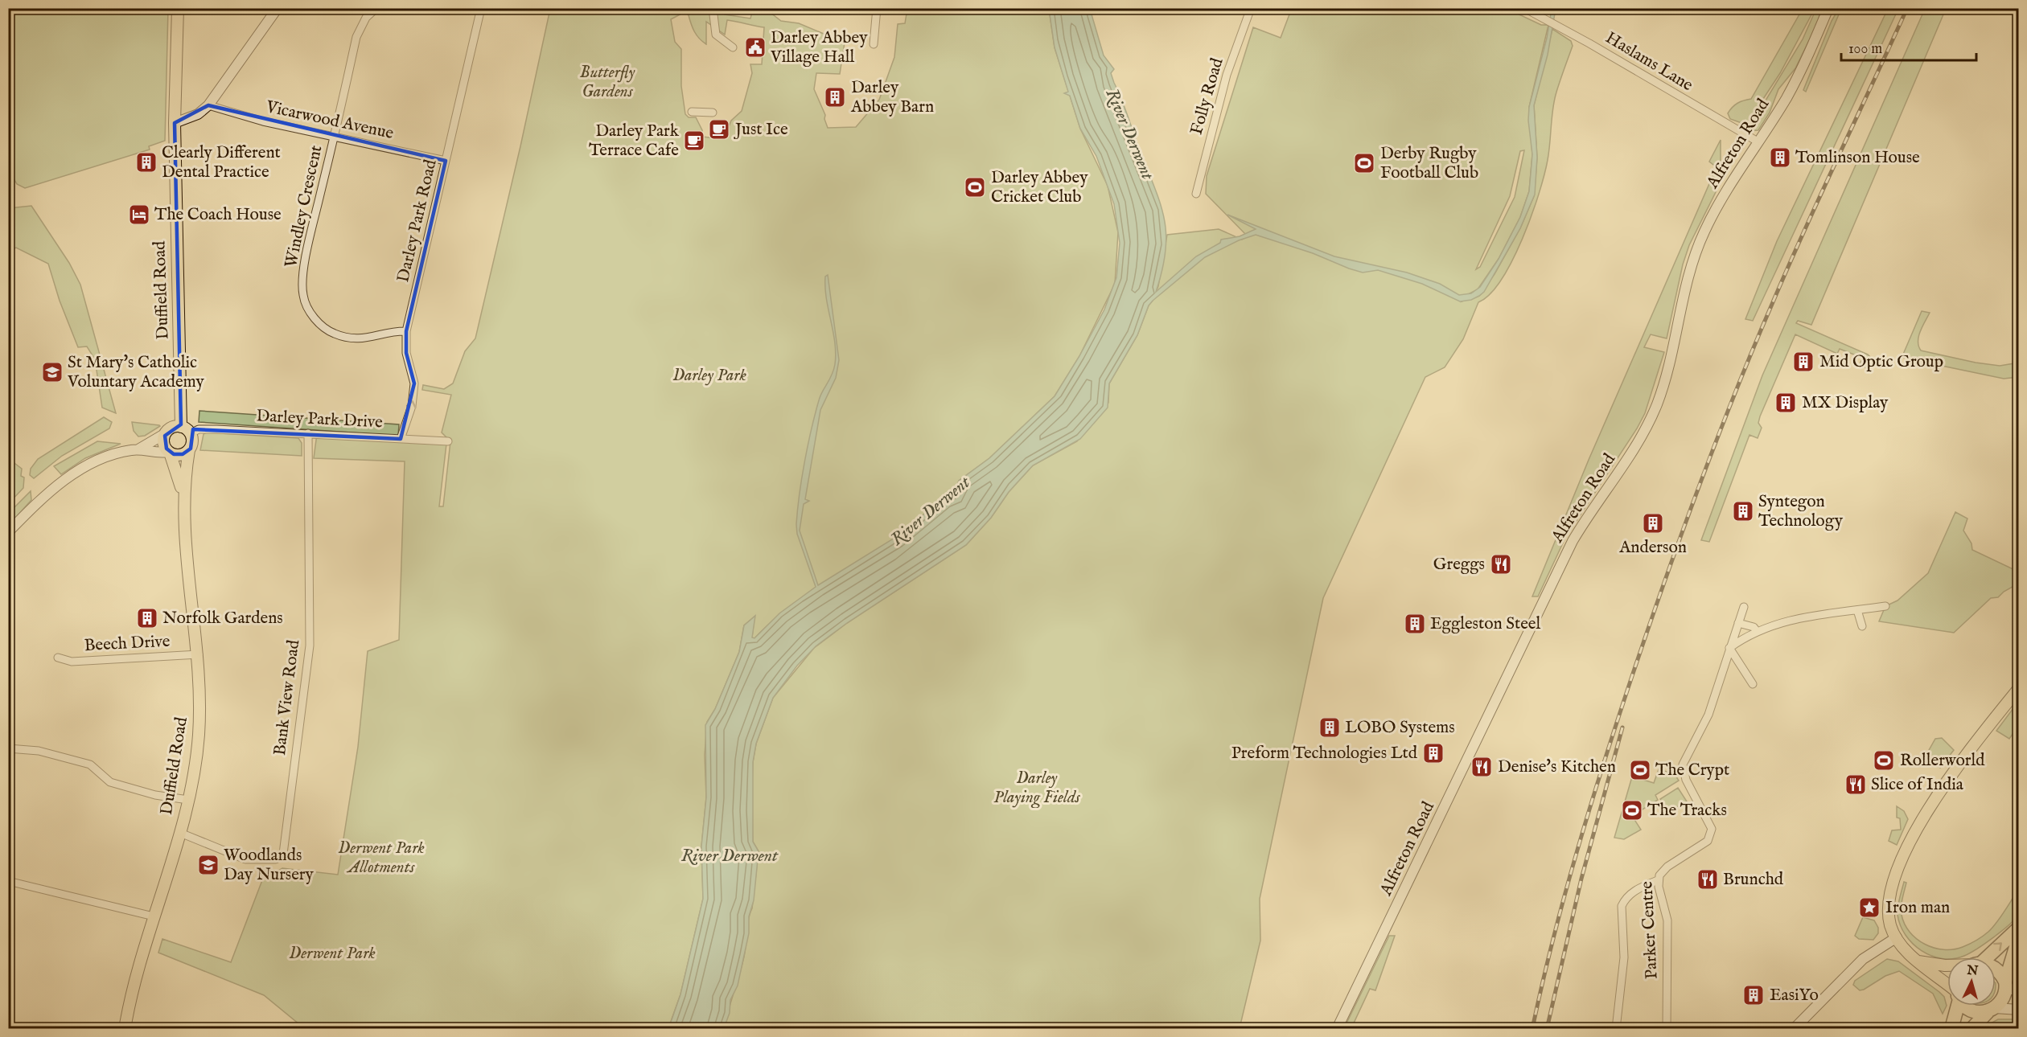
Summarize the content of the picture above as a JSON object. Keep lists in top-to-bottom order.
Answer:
{
  "streets": {
    "main road": ["Duffield Road"],
    "street": [
      "Haslams Lane",
      "Folly Road",
      "Vicarwood Avenue",
      "Alfreton Road",
      "Windley Crescent",
      "Darley Park Road",
      "Darley Park Drive",
      "Beech Drive",
      "Bank View Road",
      "Parker Centre"
    ]
  },
  "crossings": [
    ["Haslams Lane", "Alfreton Road"],
    ["Vicarwood Avenue", "Windley Crescent"],
    ["Vicarwood Avenue", "Darley Park Road"],
    ["Windley Crescent", "Darley Park Road"],
    ["Darley Park Road", "Darley Park Drive"],
    ["Duffield Road", "Darley Park Drive"],
    ["Duffield Road", "Beech Drive"],
    ["Duffield Road", "Bank View Road"],
    ["Darley Park Drive", "Bank View Road"]
  ],
  "water": ["River Derwent"],
  "parks": [
    "Butterfly Gardens",
    "Darley Park",
    "Darley Playing Fields",
    "Derwent Park Allotments",
    "Derwent Park"
  ],
  "places": {
    "public building": ["Darley Abbey Village Hall"],
    "building": [
      "Darley Abbey Barn",
      "Tomlinson House",
      "Clearly Different Dental Practice",
      "Mid Optic Group",
      "MX Display",
      "Syntegon Technology",
      "Anderson",
      "Norfolk Gardens",
      "Eggleston Steel",
      "LOBO Systems",
      "Preform Technologies Ltd",
      "EasiYo"
    ],
    "cafe": ["Just Ice", "Darley Park Terrace Cafe"],
    "sports": [
      "Derby Rugby Football Club",
      "Darley Abbey Cricket Club",
      "Rollerworld",
      "The Crypt",
      "The Tracks"
    ],
    "hotel": ["The Coach House"],
    "school or university": ["St Mary's Catholic Voluntary Academy", "Woodlands Day Nursery"],
    "restaurant": [
      "Greggs",
      "Denise's Kitchen",
      "Slice of India",
      "Brunchd"
    ],
    "place": ["Iron man"]
  },
  "scale_bar": "100 m",
  "north": "top"
}
